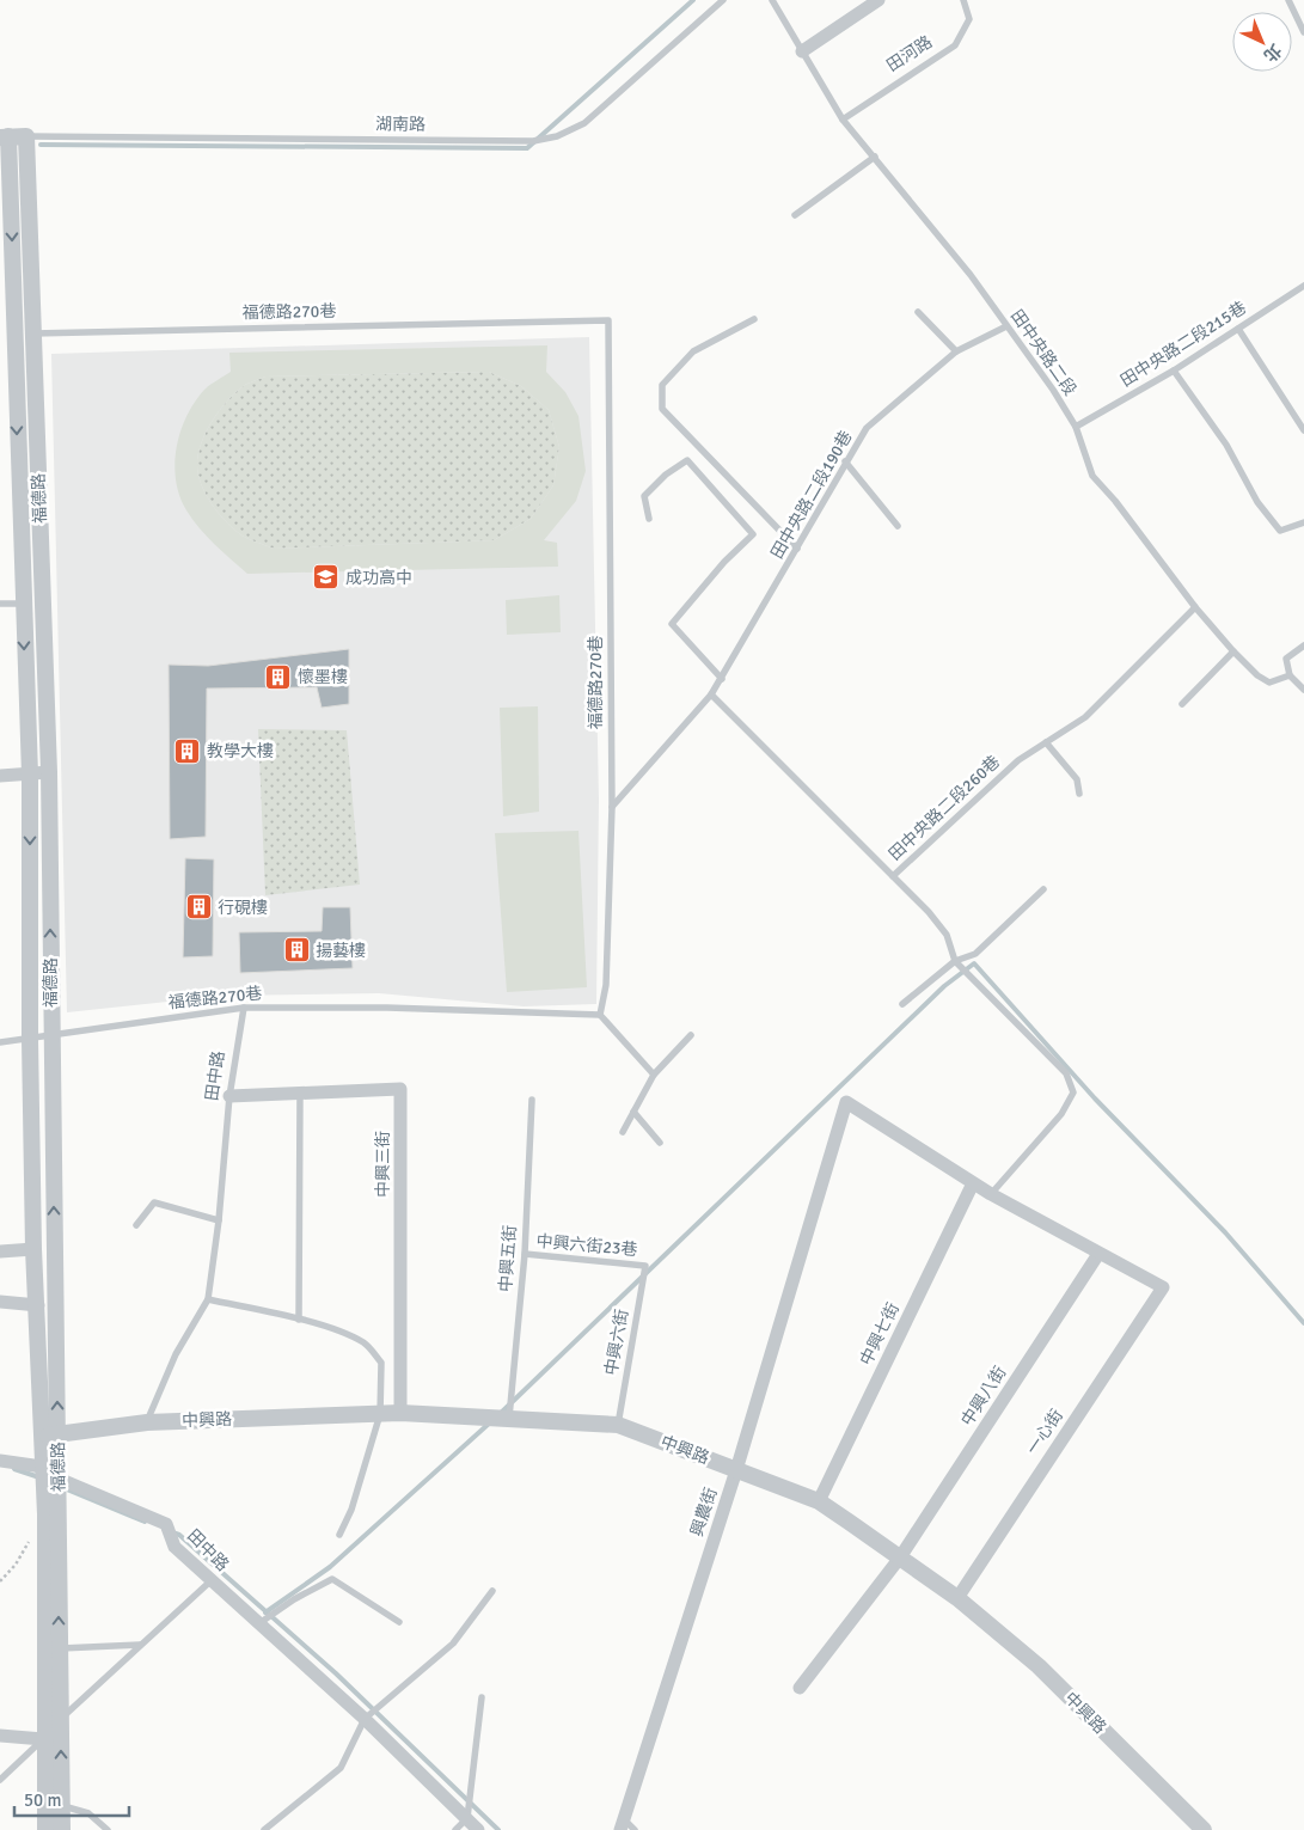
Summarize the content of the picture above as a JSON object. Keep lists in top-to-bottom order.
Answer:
{
  "streets": {
    "street": [
      "福德路",
      "田中路",
      "中興三街",
      "中興七街",
      "中興八街",
      "中興路",
      "一心街",
      "興農街"
    ],
    "lane": [
      "田河路",
      "湖南路",
      "福德路270巷",
      "田中央路二段215巷",
      "田中央路二段",
      "田中央路二段190巷",
      "田中央路二段260巷",
      "中興六街23巷",
      "中興五街",
      "中興六街"
    ]
  },
  "crossings": [
    ["田河路", "田中央路二段"],
    ["湖南路", "福德路"],
    ["福德路270巷", "田中央路二段190巷"],
    ["福德路270巷", "福德路"],
    ["福德路270巷", "田中路"],
    ["田中央路二段215巷", "田中央路二段"],
    ["田中央路二段", "田中央路二段190巷"],
    ["田中央路二段", "田中央路二段260巷"],
    ["福德路", "田中路"],
    ["福德路", "中興路"],
    ["田中路", "中興三街"],
    ["田中路", "中興路"],
    ["中興三街", "中興路"],
    ["中興六街23巷", "中興五街"],
    ["中興六街23巷", "中興六街"],
    ["中興五街", "中興路"],
    ["中興七街", "中興路"],
    ["中興七街", "興農街"],
    ["中興六街", "中興路"],
    ["中興八街", "中興路"],
    ["中興八街", "一心街"],
    ["中興路", "一心街"],
    ["中興路", "興農街"]
  ],
  "places": {
    "school or university": ["成功高中"],
    "building": [
      "懷墨樓",
      "教學大樓",
      "行硯樓",
      "揚藝樓"
    ]
  },
  "scale_bar": "50 m",
  "north": "bottom right"
}
